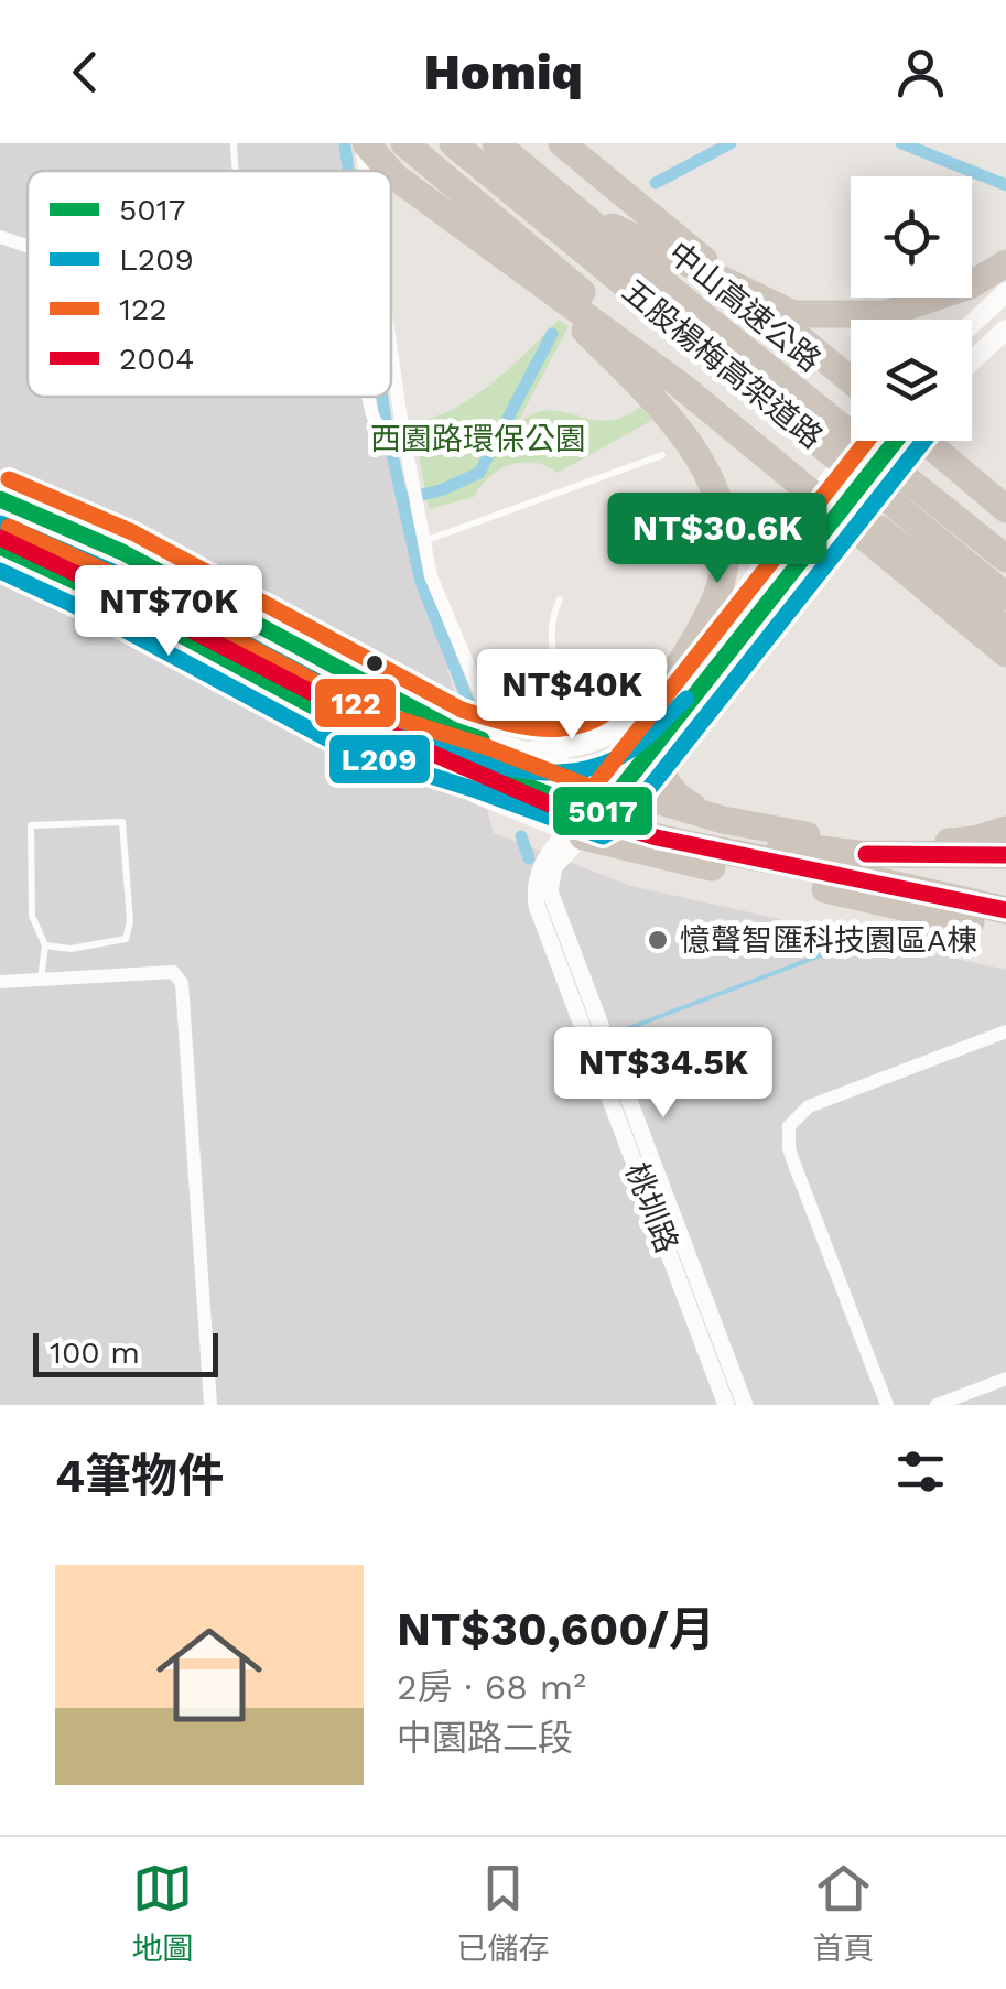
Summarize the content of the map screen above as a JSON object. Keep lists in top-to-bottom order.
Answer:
{
  "streets": {
    "highway": ["中山高速公路", "五股楊梅高架道路"],
    "street": ["桃圳路"]
  },
  "parks": ["西園路環保公園"],
  "places": ["憶聲智匯科技園區A棟"],
  "lines": [
    "transit line 5017",
    "transit line L209",
    "transit line 122",
    "transit line 2004"
  ],
  "legend": [
    "5017",
    "L209",
    "122",
    "2004"
  ],
  "scale_bar": "100 m",
  "page": {
    "header": "Homiq",
    "price": [
      "NT$30.6K",
      "NT$70K",
      "NT$40K",
      "NT$34.5K"
    ],
    "scale": "100 m",
    "heading": "4筆物件",
    "list": [
      {
        "name": "NT$30,600/月",
        "note": "2房 · 68 m² · 中園路二段"
      }
    ],
    "tabs": ["地圖", "已儲存", "首頁"]
  }
}
